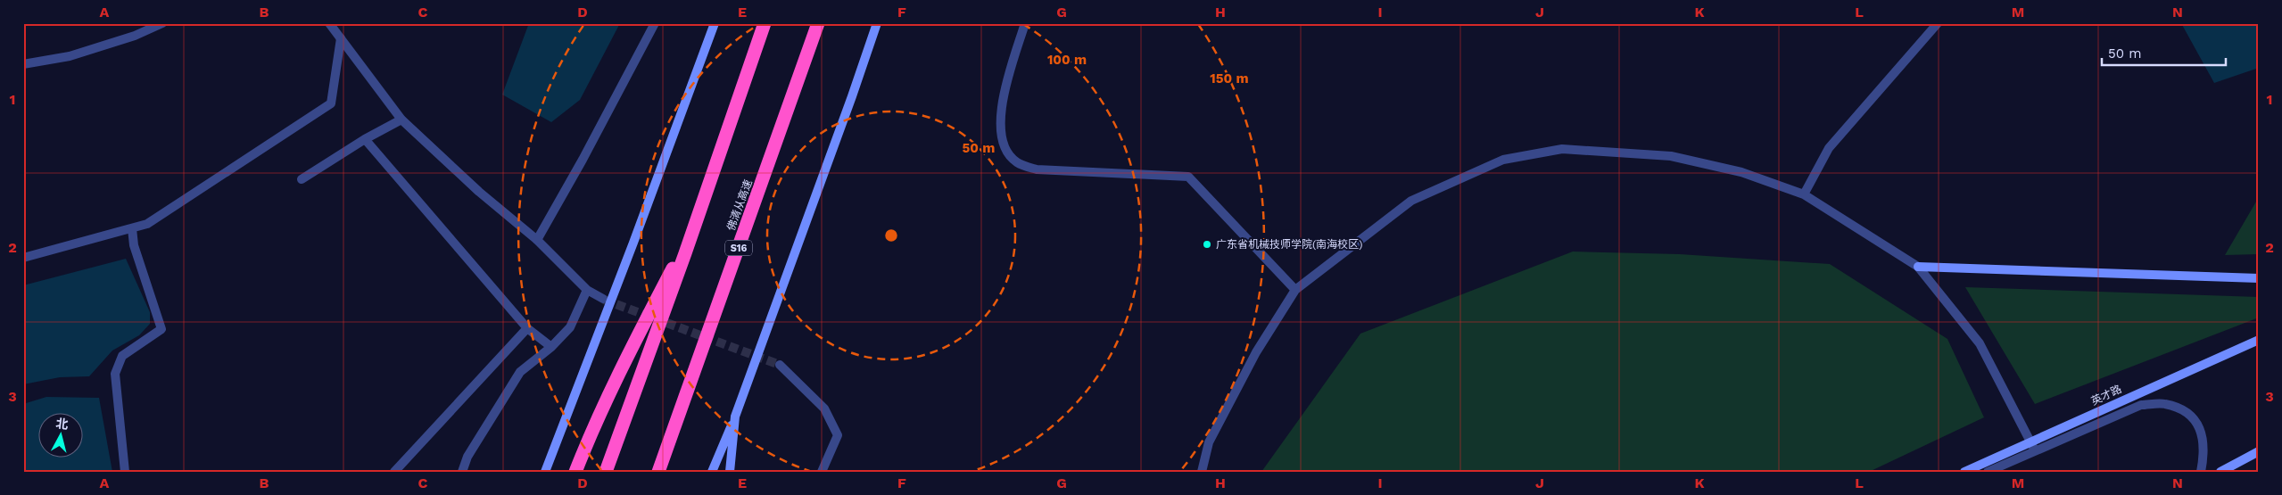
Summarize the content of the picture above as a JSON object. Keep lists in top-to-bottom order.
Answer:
{
  "streets": {
    "highway": ["佛清从高速", "S16"],
    "main road": ["英才路"]
  },
  "places": ["广东省机械技师学院(南海校区)"],
  "scale_bar": "50 m",
  "north": "top",
  "grid": {
    "columns": [
      "A",
      "B",
      "C",
      "D",
      "E",
      "F",
      "G",
      "H",
      "I",
      "J",
      "K",
      "L",
      "M",
      "N"
    ],
    "rows": ["1", "2", "3"]
  },
  "rings": ["100 m", "150 m", "50 m"]
}
